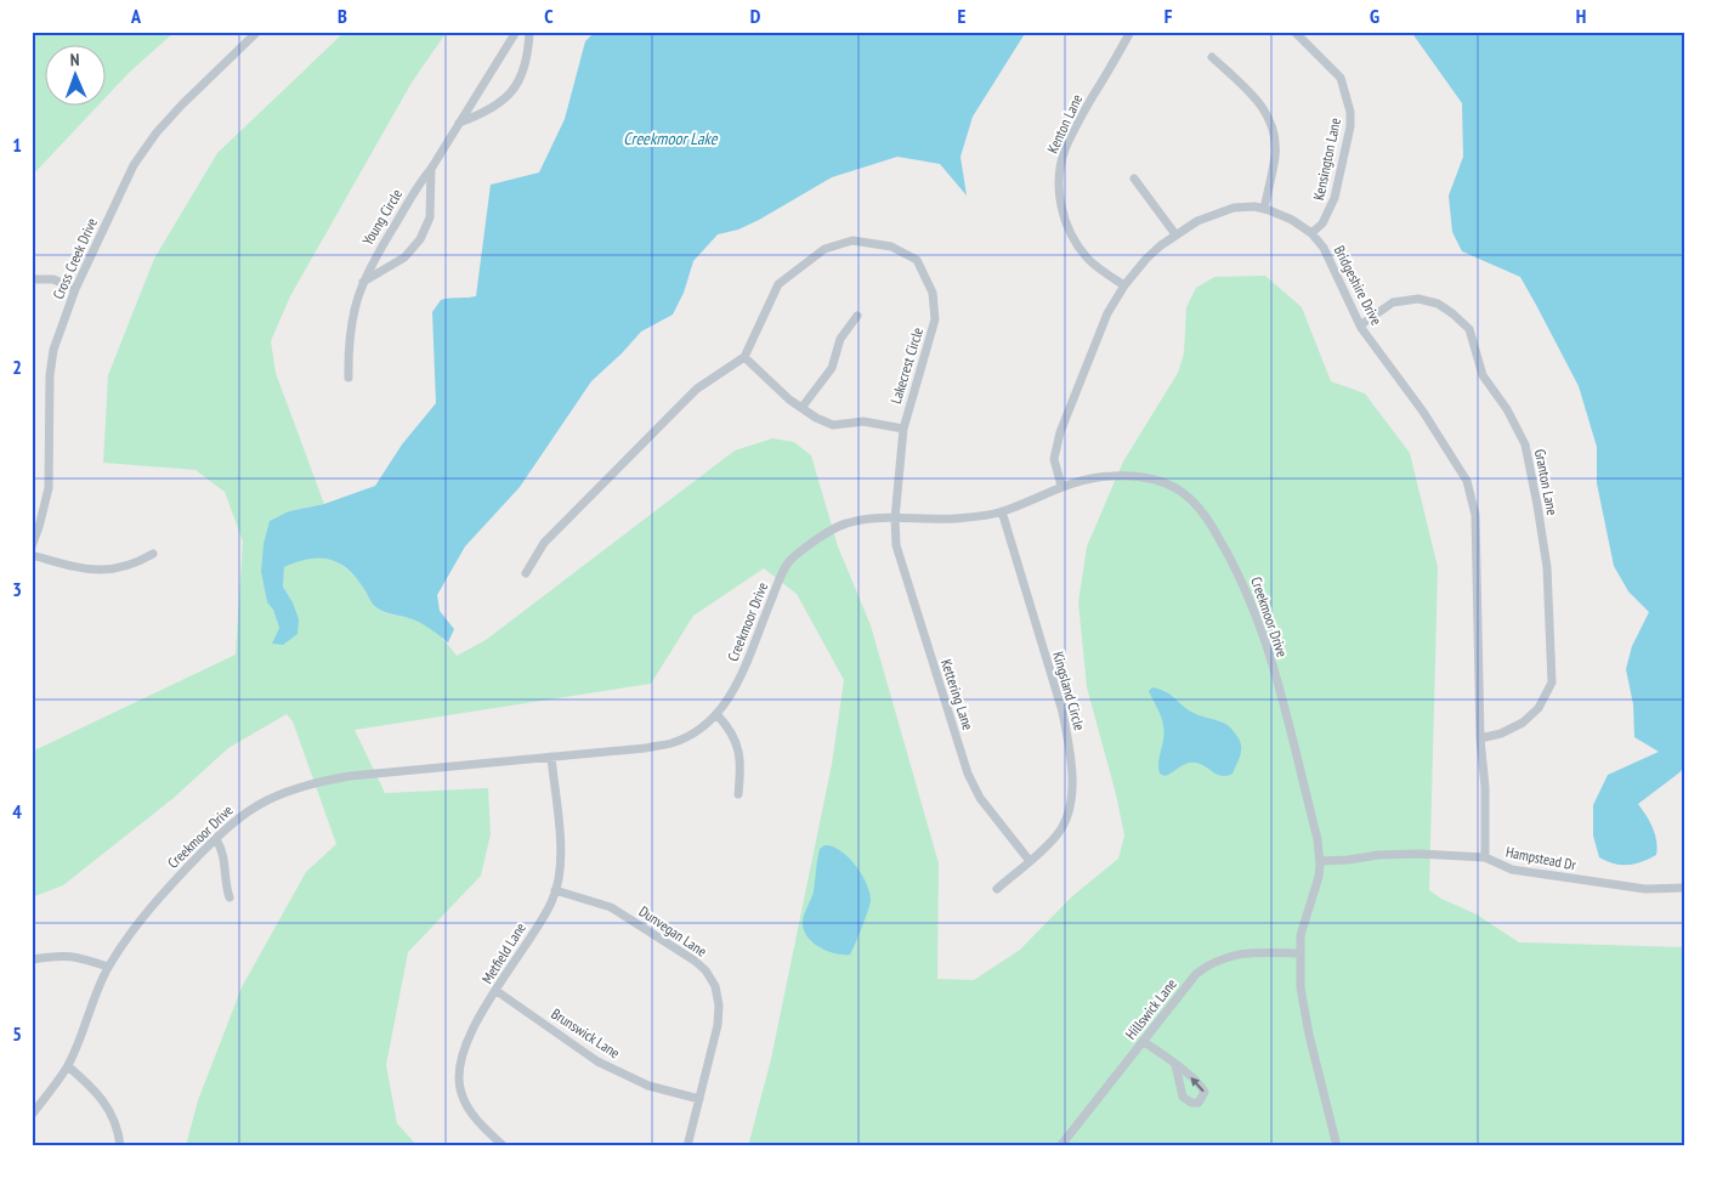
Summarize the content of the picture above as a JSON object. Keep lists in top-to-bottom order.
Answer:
{
  "streets": {
    "street": [
      "Kenton Lane",
      "Kensington Lane",
      "Young Circle",
      "Cross Creek Drive",
      "Bridgeshire Drive",
      "Lakecrest Circle",
      "Granton Lane",
      "Creekmoor Drive",
      "Kingsland Circle",
      "Kettering Lane",
      "Hampstead Dr",
      "Dunvegan Lane",
      "Metfield Lane",
      "Hillswick Lane",
      "Brunswick Lane"
    ]
  },
  "crossings": [
    ["Kenton Lane", "Bridgeshire Drive"],
    ["Kensington Lane", "Bridgeshire Drive"],
    ["Bridgeshire Drive", "Granton Lane"],
    ["Bridgeshire Drive", "Creekmoor Drive"],
    ["Bridgeshire Drive", "Hampstead Dr"],
    ["Lakecrest Circle", "Creekmoor Drive"],
    ["Lakecrest Circle", "Kettering Lane"],
    ["Creekmoor Drive", "Kingsland Circle"],
    ["Creekmoor Drive", "Kettering Lane"],
    ["Creekmoor Drive", "Hampstead Dr"],
    ["Creekmoor Drive", "Metfield Lane"],
    ["Creekmoor Drive", "Hillswick Lane"],
    ["Kingsland Circle", "Kettering Lane"],
    ["Dunvegan Lane", "Metfield Lane"],
    ["Dunvegan Lane", "Brunswick Lane"],
    ["Metfield Lane", "Brunswick Lane"]
  ],
  "water": ["Creekmoor Lake"],
  "north": "top",
  "grid": {
    "columns": [
      "A",
      "B",
      "C",
      "D",
      "E",
      "F",
      "G",
      "H"
    ],
    "rows": [
      "1",
      "2",
      "3",
      "4",
      "5"
    ]
  }
}
